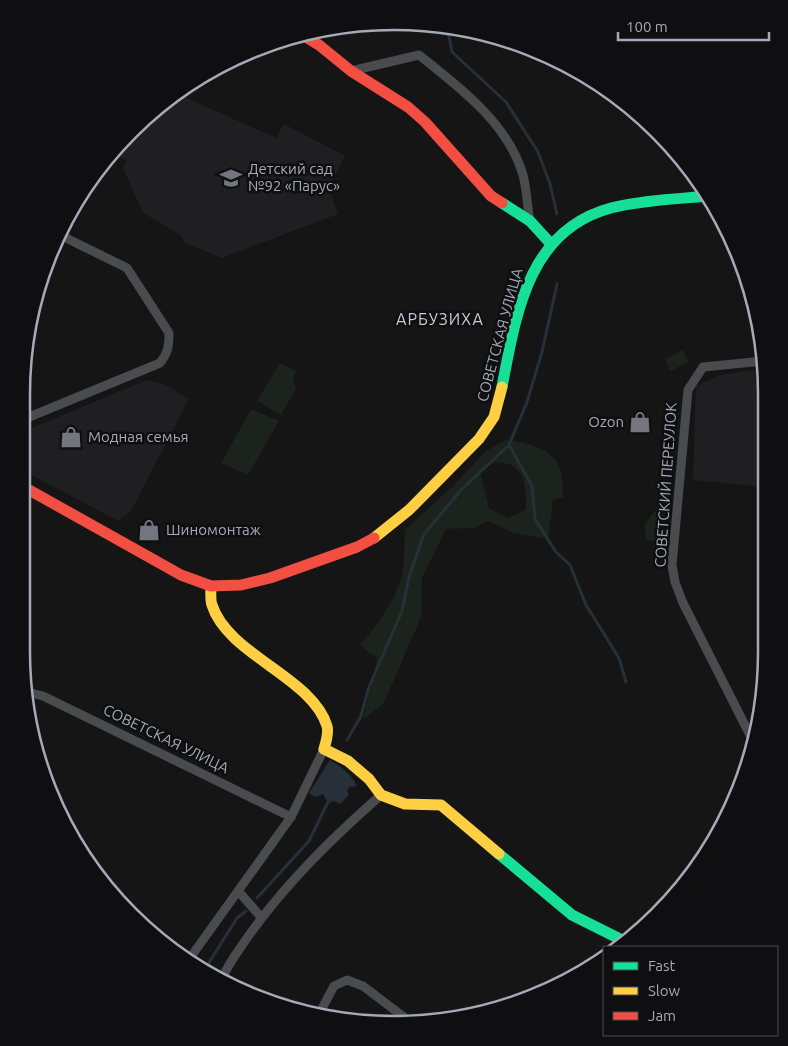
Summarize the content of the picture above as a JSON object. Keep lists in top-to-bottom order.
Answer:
{
  "streets": {
    "street": ["СОВЕТСКАЯ УЛИЦА", "СОВЕТСКИЙ ПЕРЕУЛОК"]
  },
  "districts": ["АРБУЗИХА"],
  "places": {
    "school or university": ["Детский сад №92 «Парус»"],
    "shop": ["Ozon", "Модная семья", "Шиномонтаж"]
  },
  "legend": ["Fast", "Slow", "Jam"],
  "scale_bar": "100 m"
}
